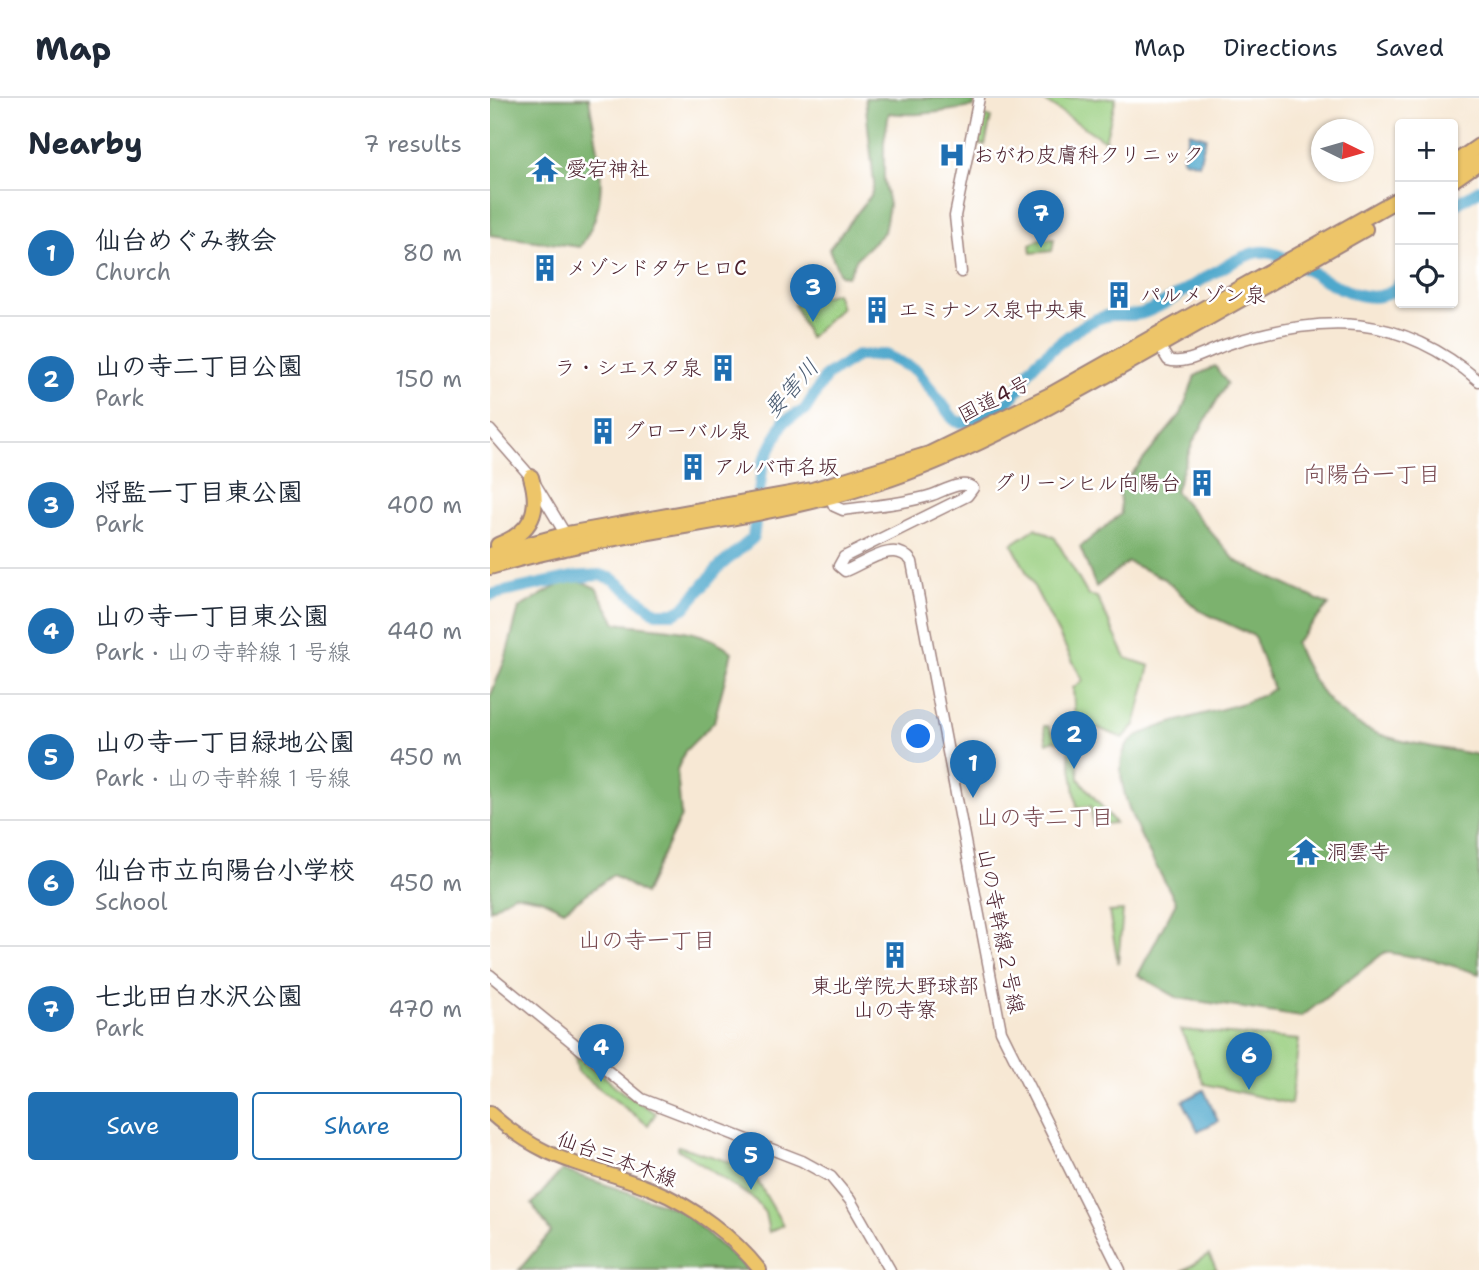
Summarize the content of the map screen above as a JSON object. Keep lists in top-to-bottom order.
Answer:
{
  "streets": {
    "highway": ["国道4号"],
    "main road": ["仙台三本木線"],
    "street": ["山の寺幹線２号線"]
  },
  "crossings": [
    ["国道4号", "山の寺幹線２号線"]
  ],
  "districts": ["向陽台一丁目", "山の寺二丁目", "山の寺一丁目"],
  "water": ["要害川"],
  "places": {
    "hospital": ["おがわ皮膚科クリニック"],
    "temple": ["愛宕神社", "洞雲寺"],
    "building": [
      "メゾンドタケヒロC",
      "パルメゾン泉",
      "エミナンス泉中央東",
      "ラ・シエスタ泉",
      "グローバル泉",
      "アルバ市名坂",
      "グリーンヒル向陽台",
      "東北学院大野球部 山の寺寮"
    ]
  },
  "north": "right",
  "page": {
    "header": "Map",
    "nav": ["Map", "Directions", "Saved"],
    "heading": ["Nearby", "7 results"],
    "map_buttons": ["+", "−"],
    "list": [
      {
        "mark": "1",
        "name": "仙台めぐみ教会",
        "note": "Church",
        "value": "80 m"
      },
      {
        "mark": "2",
        "name": "山の寺二丁目公園",
        "note": "Park",
        "value": "150 m"
      },
      {
        "mark": "3",
        "name": "将監一丁目東公園",
        "note": "Park",
        "value": "400 m"
      },
      {
        "mark": "4",
        "name": "山の寺一丁目東公園",
        "note": "Park · 山の寺幹線１号線",
        "value": "440 m"
      },
      {
        "mark": "5",
        "name": "山の寺一丁目緑地公園",
        "note": "Park · 山の寺幹線１号線",
        "value": "450 m"
      },
      {
        "mark": "6",
        "name": "仙台市立向陽台小学校",
        "note": "School",
        "value": "450 m"
      },
      {
        "mark": "7",
        "name": "七北田白水沢公園",
        "note": "Park",
        "value": "470 m"
      }
    ],
    "pins": [
      "7",
      "3",
      "2",
      "1",
      "4",
      "6",
      "5"
    ],
    "buttons": ["Save", "Share"]
  }
}
